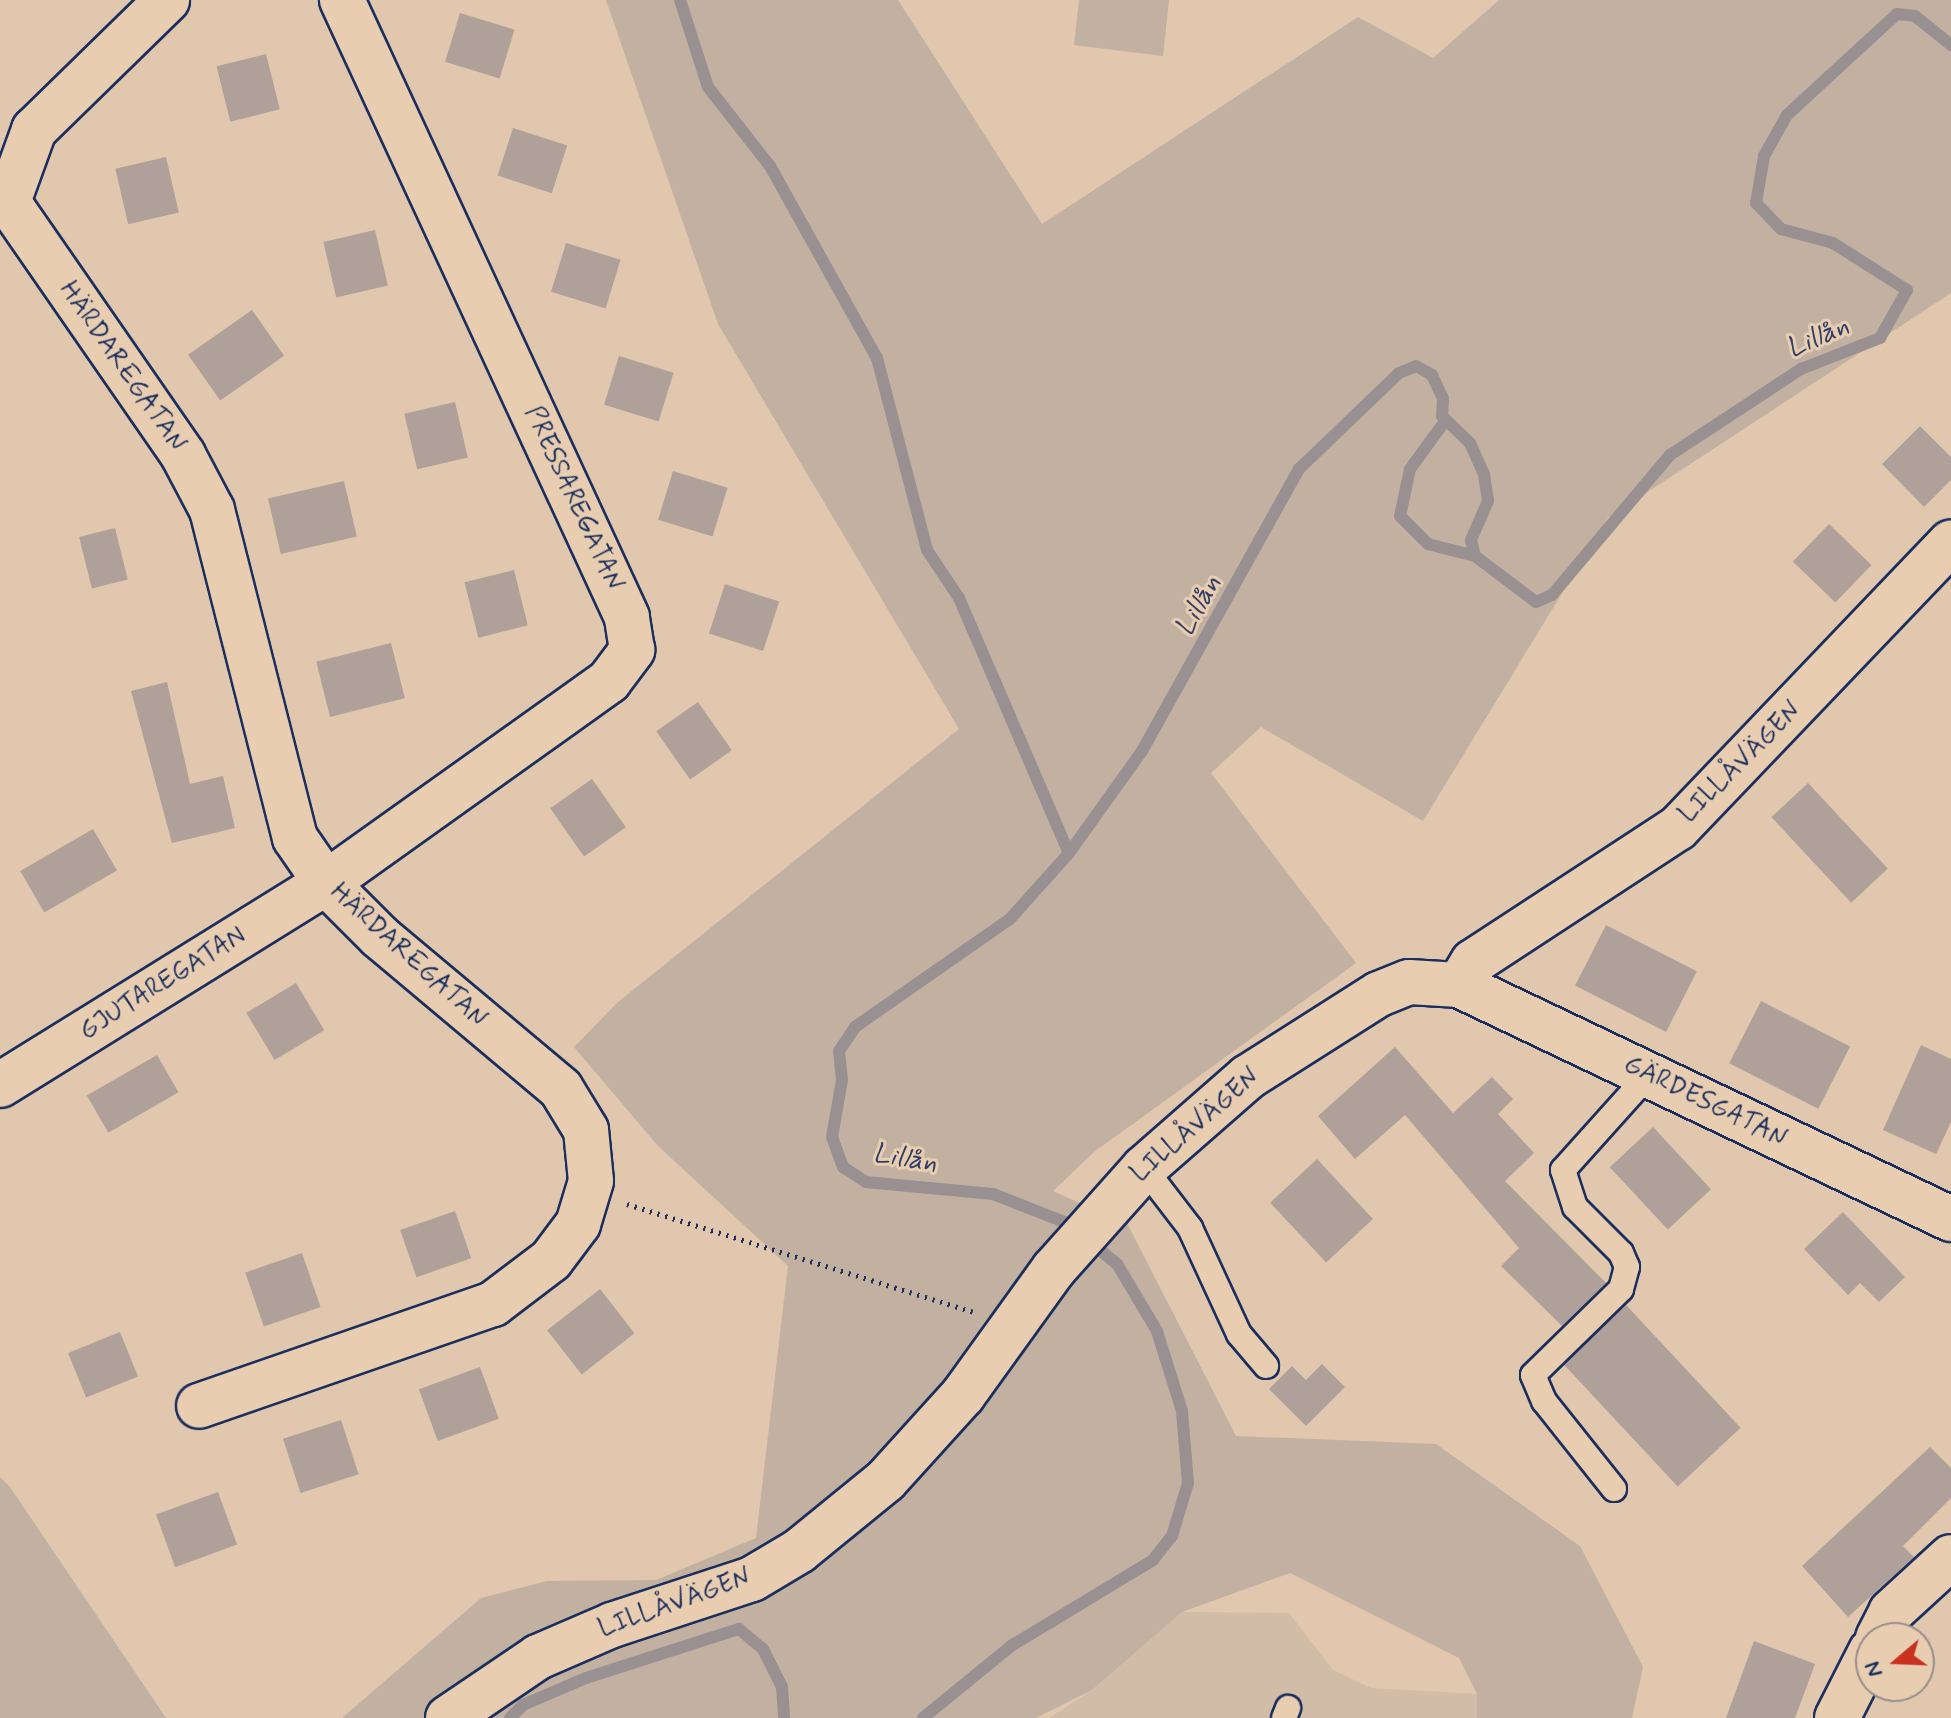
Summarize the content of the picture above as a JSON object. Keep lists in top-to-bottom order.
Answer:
{
  "streets": {
    "street": [
      "HÄRDAREGATAN",
      "PRESSAREGATAN",
      "LILLÅVÄGEN",
      "GJUTAREGATAN",
      "GÄRDESGATAN"
    ]
  },
  "crossings": [
    ["HÄRDAREGATAN", "PRESSAREGATAN"],
    ["HÄRDAREGATAN", "GJUTAREGATAN"],
    ["PRESSAREGATAN", "GJUTAREGATAN"],
    ["LILLÅVÄGEN", "GÄRDESGATAN"]
  ],
  "water": ["Lillån"],
  "north": "left"
}
